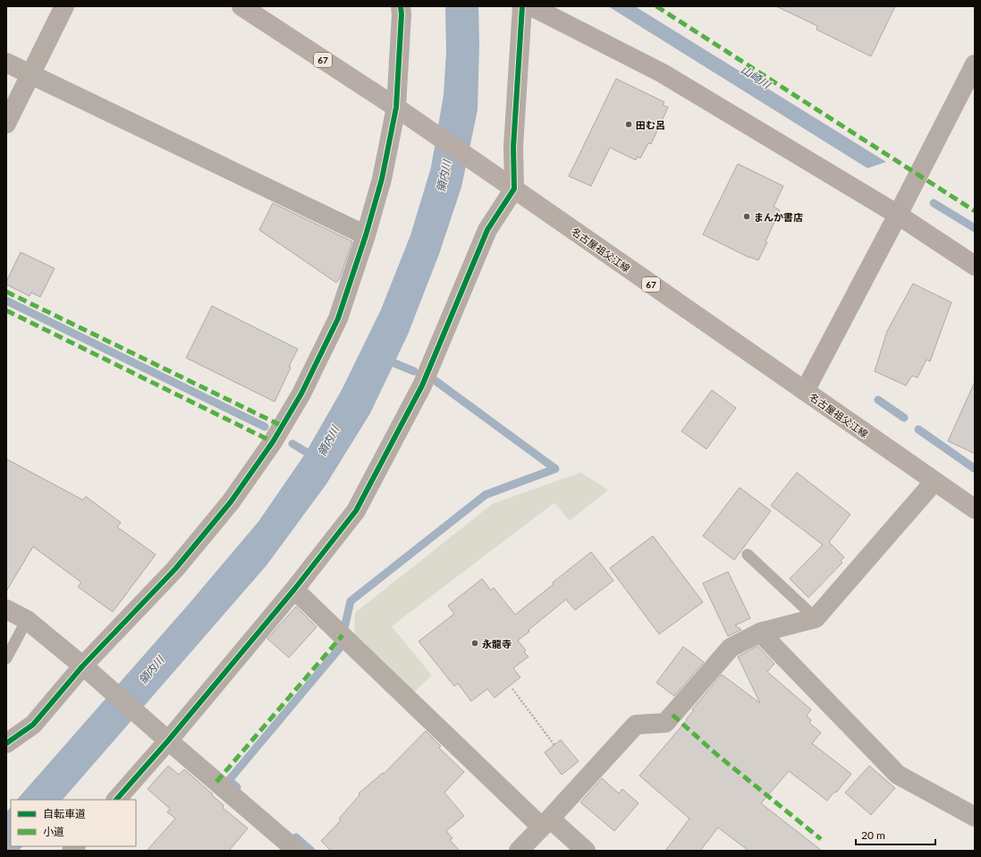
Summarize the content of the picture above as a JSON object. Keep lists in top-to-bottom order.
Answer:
{
  "streets": {
    "main road": ["67", "名古屋祖父江線"]
  },
  "water": ["山崎川", "領内川"],
  "places": ["田む呂", "まんか書店", "永龍寺"],
  "legend": ["自転車道", "小道"],
  "scale_bar": "20 m"
}
